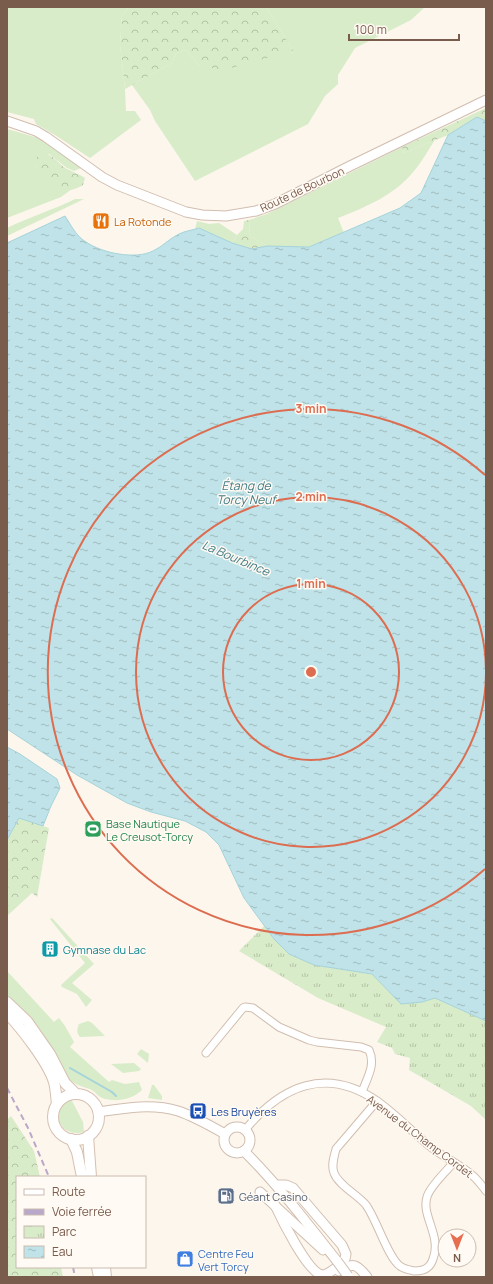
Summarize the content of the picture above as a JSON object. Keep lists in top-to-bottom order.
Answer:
{
  "streets": {
    "street": ["Route de Bourbon", "Avenue du Champ Cordet"]
  },
  "water": ["Étang de Torcy Neuf", "La Bourbince"],
  "places": {
    "restaurant": ["La Rotonde"],
    "sports": ["Base Nautique Le Creusot-Torcy"],
    "building": ["Gymnase du Lac"],
    "bus stop": ["Les Bruyères"],
    "fuel station": ["Géant Casino"],
    "shop": ["Centre Feu Vert Torcy"]
  },
  "legend": [
    "Route",
    "Voie ferrée",
    "Parc",
    "Eau"
  ],
  "scale_bar": "100 m",
  "north": "bottom",
  "rings": ["3 min", "2 min", "1 min"]
}
